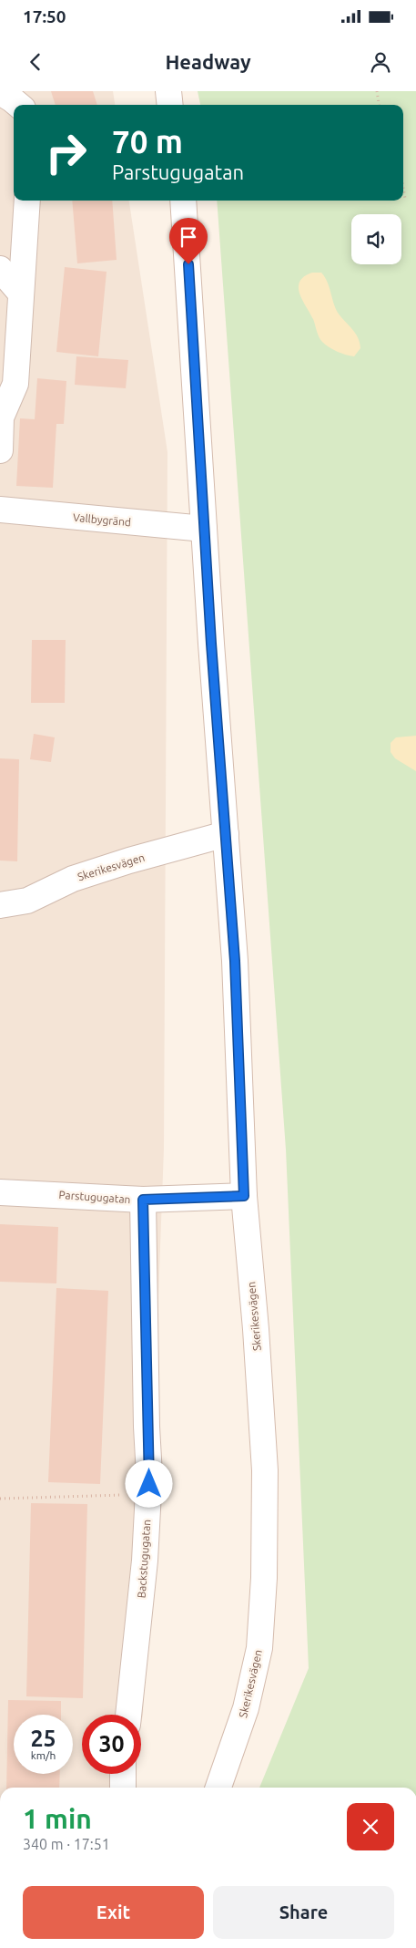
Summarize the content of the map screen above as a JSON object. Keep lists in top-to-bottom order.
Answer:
{
  "streets": {
    "street": [
      "Vallbygränd",
      "Skerikesvägen",
      "Parstugugatan",
      "Backstugugatan"
    ]
  },
  "crossings": [
    ["Vallbygränd", "Skerikesvägen"],
    ["Skerikesvägen", "Parstugugatan"],
    ["Parstugugatan", "Backstugugatan"]
  ],
  "page": {
    "status": "17:50",
    "header": "Headway",
    "turn": ["70 m", "Parstugugatan"],
    "speed": "25 km/h",
    "limit": "30",
    "heading": ["1 min", "340 m · 17:51"],
    "buttons": ["Exit", "Share"]
  }
}
